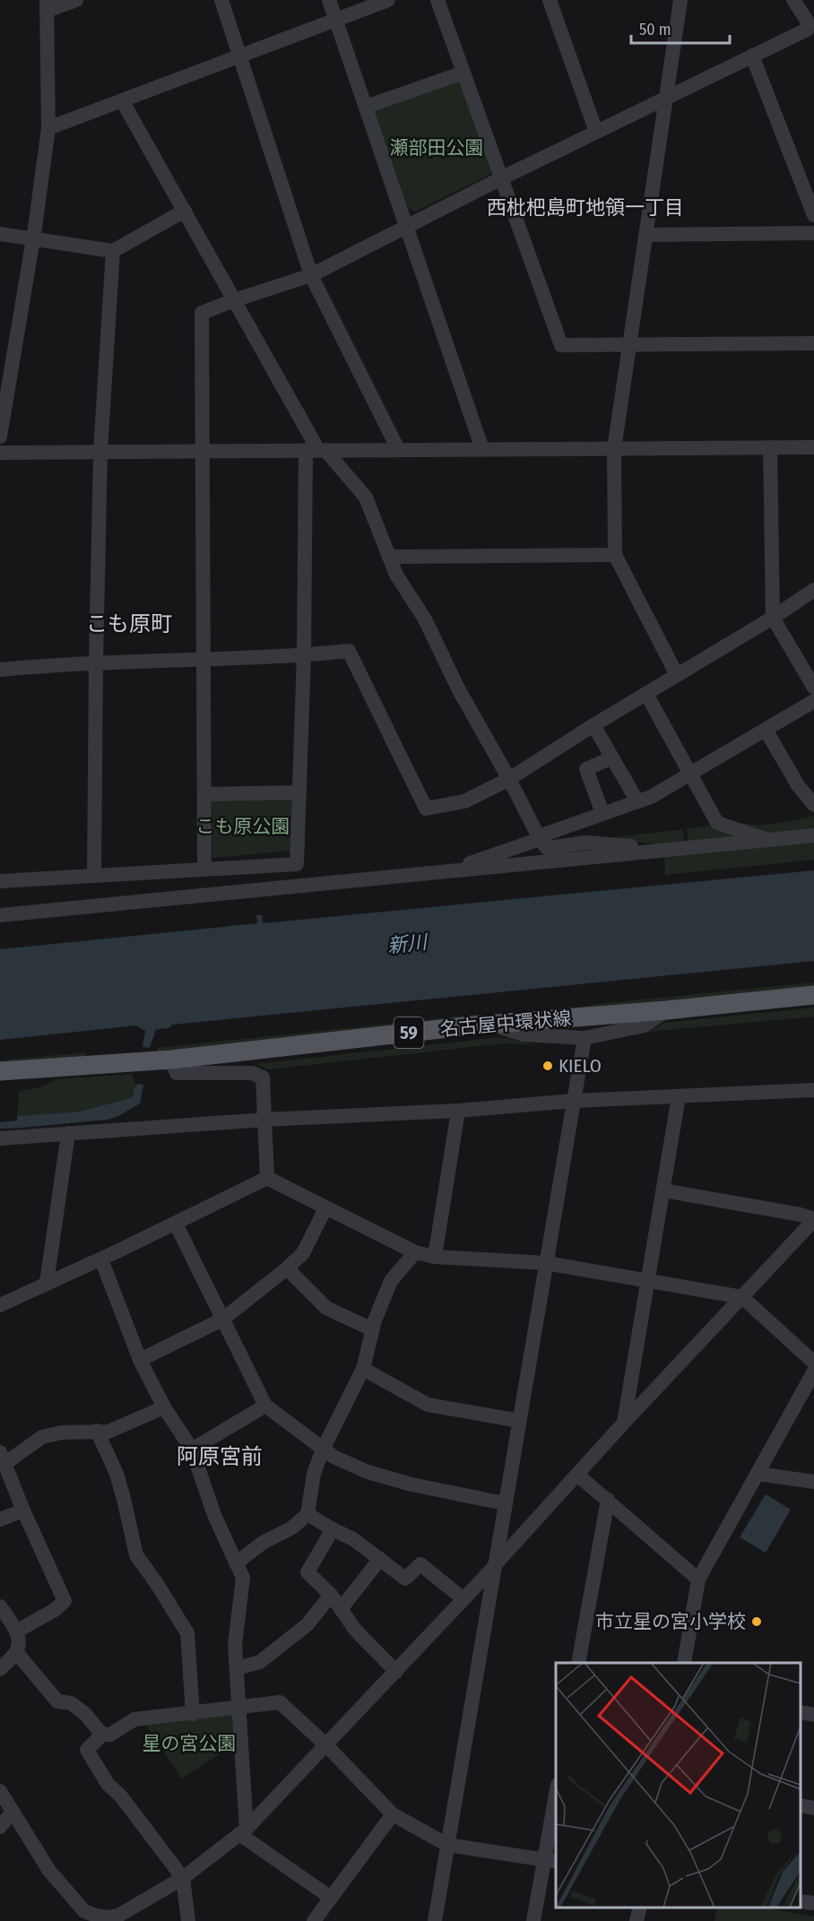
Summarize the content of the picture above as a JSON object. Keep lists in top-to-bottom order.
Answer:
{
  "streets": {
    "main road": ["名古屋中環状線", "59"]
  },
  "districts": ["西枇杷島町地領一丁目", "こも原町", "阿原宮前"],
  "water": ["新川"],
  "parks": ["瀬部田公園", "こも原公園", "星の宮公園"],
  "places": ["KIELO", "市立星の宮小学校"],
  "scale_bar": "50 m"
}
